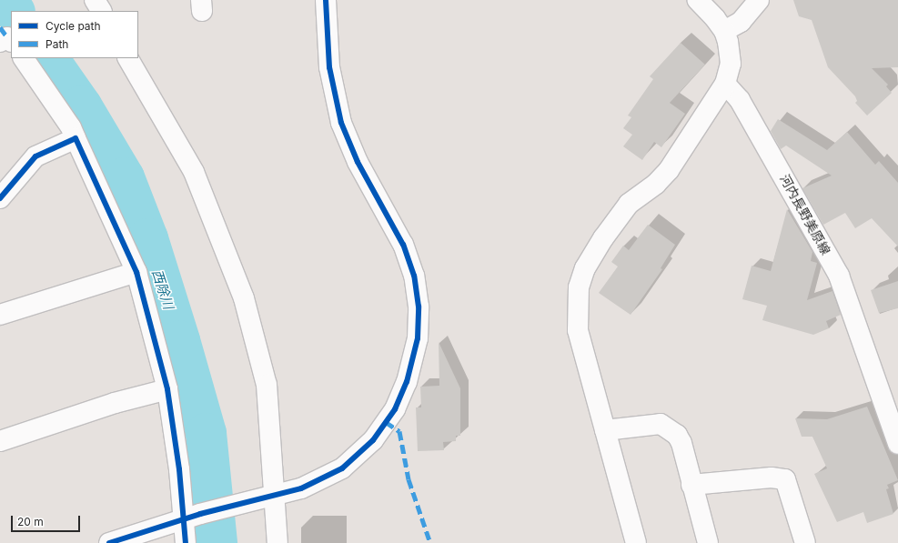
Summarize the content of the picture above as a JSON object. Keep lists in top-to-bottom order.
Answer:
{
  "streets": {
    "street": ["河内長野美原線"]
  },
  "water": ["西除川"],
  "legend": ["Cycle path", "Path"],
  "scale_bar": "20 m"
}
